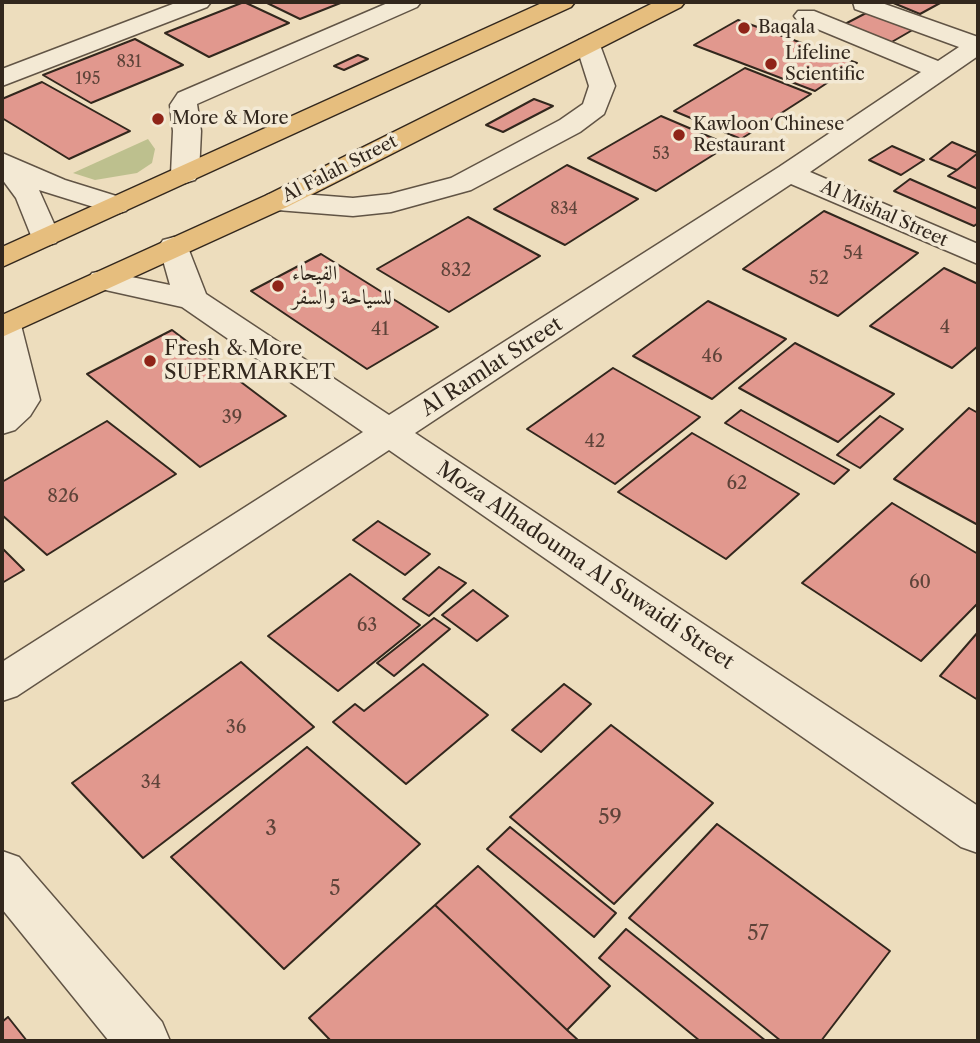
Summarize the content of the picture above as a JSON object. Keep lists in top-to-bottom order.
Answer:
{
  "streets": {
    "main road": ["Al Falah Street"],
    "street": ["Al Mishal Street", "Al Ramlat Street", "Moza Alhadouma Al Suwaidi Street"]
  },
  "crossings": [
    ["Al Falah Street", "Moza Alhadouma Al Suwaidi Street"],
    ["Al Mishal Street", "Al Ramlat Street"],
    ["Al Ramlat Street", "Moza Alhadouma Al Suwaidi Street"]
  ],
  "places": [
    "Baqala",
    "Lifeline Scientific",
    "More & More",
    "Kawloon Chinese Restaurant",
    "الفيحاء للسياحة والسفر",
    "Fresh & More SUPERMARKET"
  ],
  "house_numbers": [
    "831",
    "195",
    "53",
    "834",
    "54",
    "832",
    "52",
    "4",
    "41",
    "46",
    "39",
    "42",
    "62",
    "826",
    "60",
    "63",
    "36",
    "34",
    "59",
    "3",
    "5",
    "57"
  ]
}
